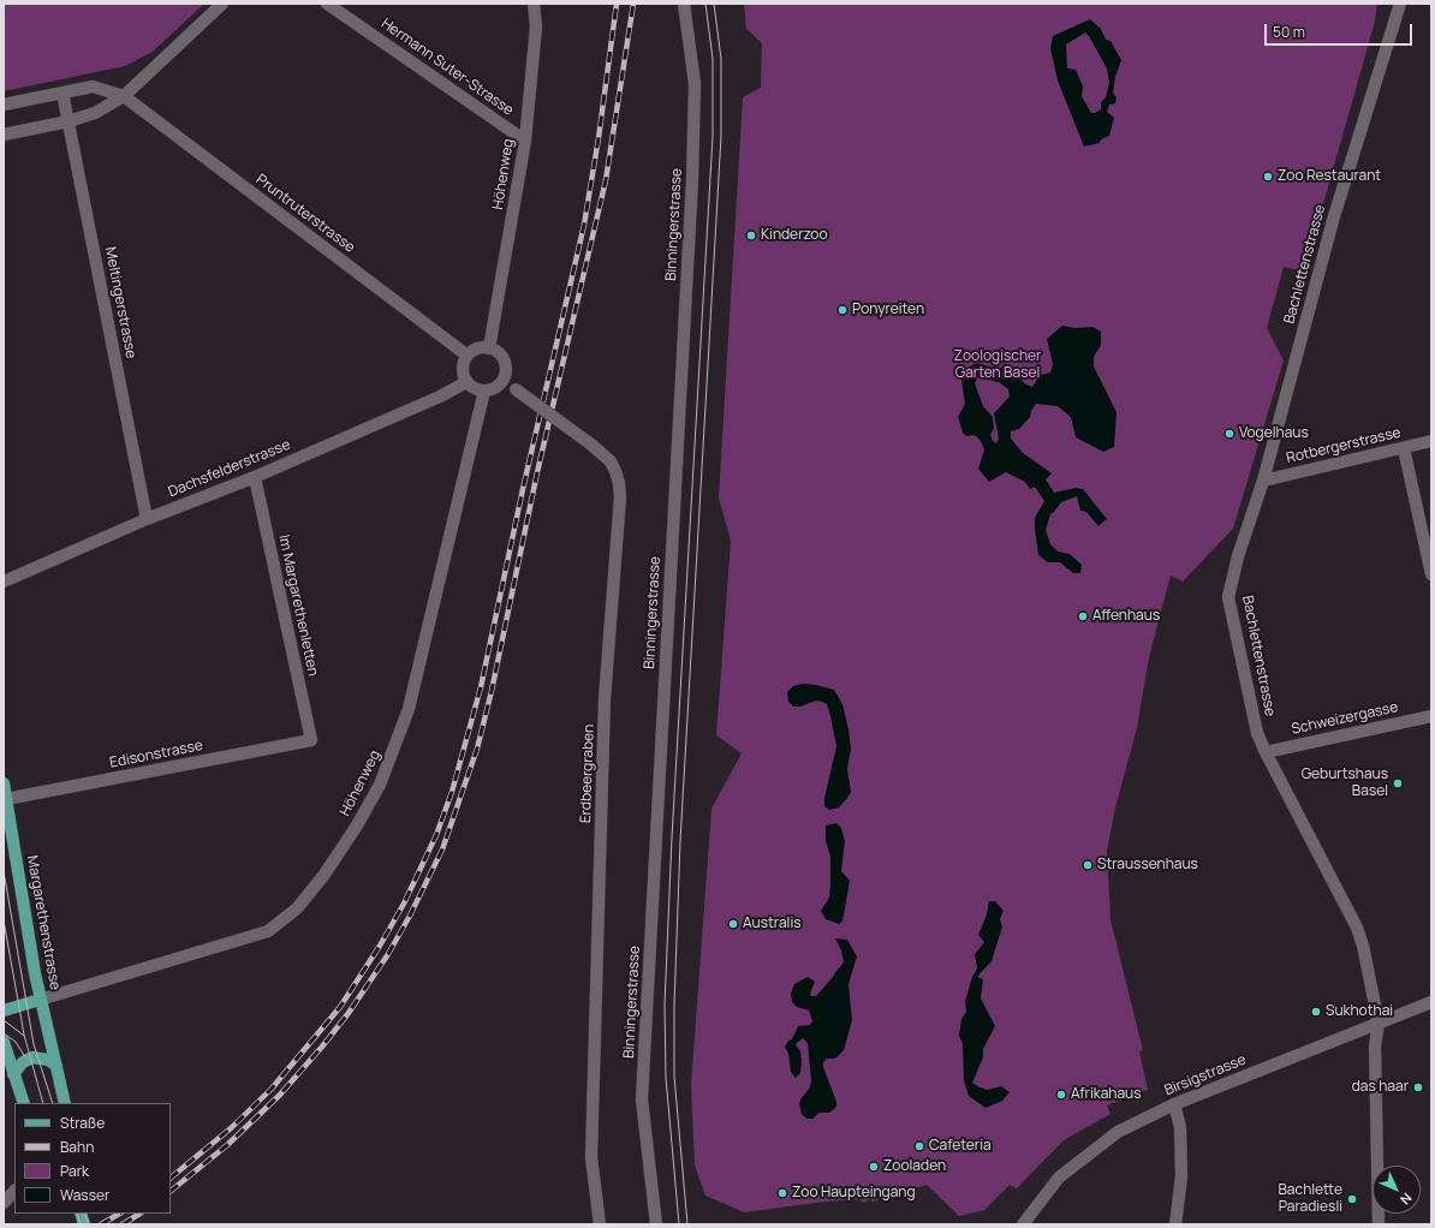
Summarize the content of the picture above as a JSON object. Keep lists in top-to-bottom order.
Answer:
{
  "streets": {
    "main road": ["Margarethenstrasse"],
    "street": [
      "Hermann Suter-Strasse",
      "Höhenweg",
      "Pruntruterstrasse",
      "Binningerstrasse",
      "Bachlettenstrasse",
      "Meltingerstrasse",
      "Rotbergerstrasse",
      "Dachsfelderstrasse",
      "Im Margarethenletten",
      "Schweizergasse",
      "Edisonstrasse",
      "Erdbeergraben",
      "Birsigstrasse"
    ]
  },
  "crossings": [
    ["Hermann Suter-Strasse", "Höhenweg"],
    ["Höhenweg", "Pruntruterstrasse"],
    ["Höhenweg", "Dachsfelderstrasse"],
    ["Höhenweg", "Erdbeergraben"],
    ["Höhenweg", "Margarethenstrasse"],
    ["Pruntruterstrasse", "Meltingerstrasse"],
    ["Pruntruterstrasse", "Dachsfelderstrasse"],
    ["Pruntruterstrasse", "Erdbeergraben"],
    ["Bachlettenstrasse", "Rotbergerstrasse"],
    ["Bachlettenstrasse", "Schweizergasse"],
    ["Bachlettenstrasse", "Birsigstrasse"],
    ["Meltingerstrasse", "Dachsfelderstrasse"],
    ["Dachsfelderstrasse", "Im Margarethenletten"],
    ["Dachsfelderstrasse", "Erdbeergraben"],
    ["Im Margarethenletten", "Edisonstrasse"],
    ["Edisonstrasse", "Margarethenstrasse"]
  ],
  "parks": ["Zoologischer Garten Basel"],
  "places": [
    "Zoo Restaurant",
    "Kinderzoo",
    "Ponyreiten",
    "Vogelhaus",
    "Affenhaus",
    "Geburtshaus Basel",
    "Straussenhaus",
    "Australis",
    "Sukhothai",
    "das haar",
    "Afrikahaus",
    "Cafeteria",
    "Zooladen",
    "Zoo Haupteingang",
    "Bachlette Paradiesli"
  ],
  "legend": [
    "Straße",
    "Bahn",
    "Park",
    "Wasser"
  ],
  "scale_bar": "50 m",
  "north": "bottom right"
}
